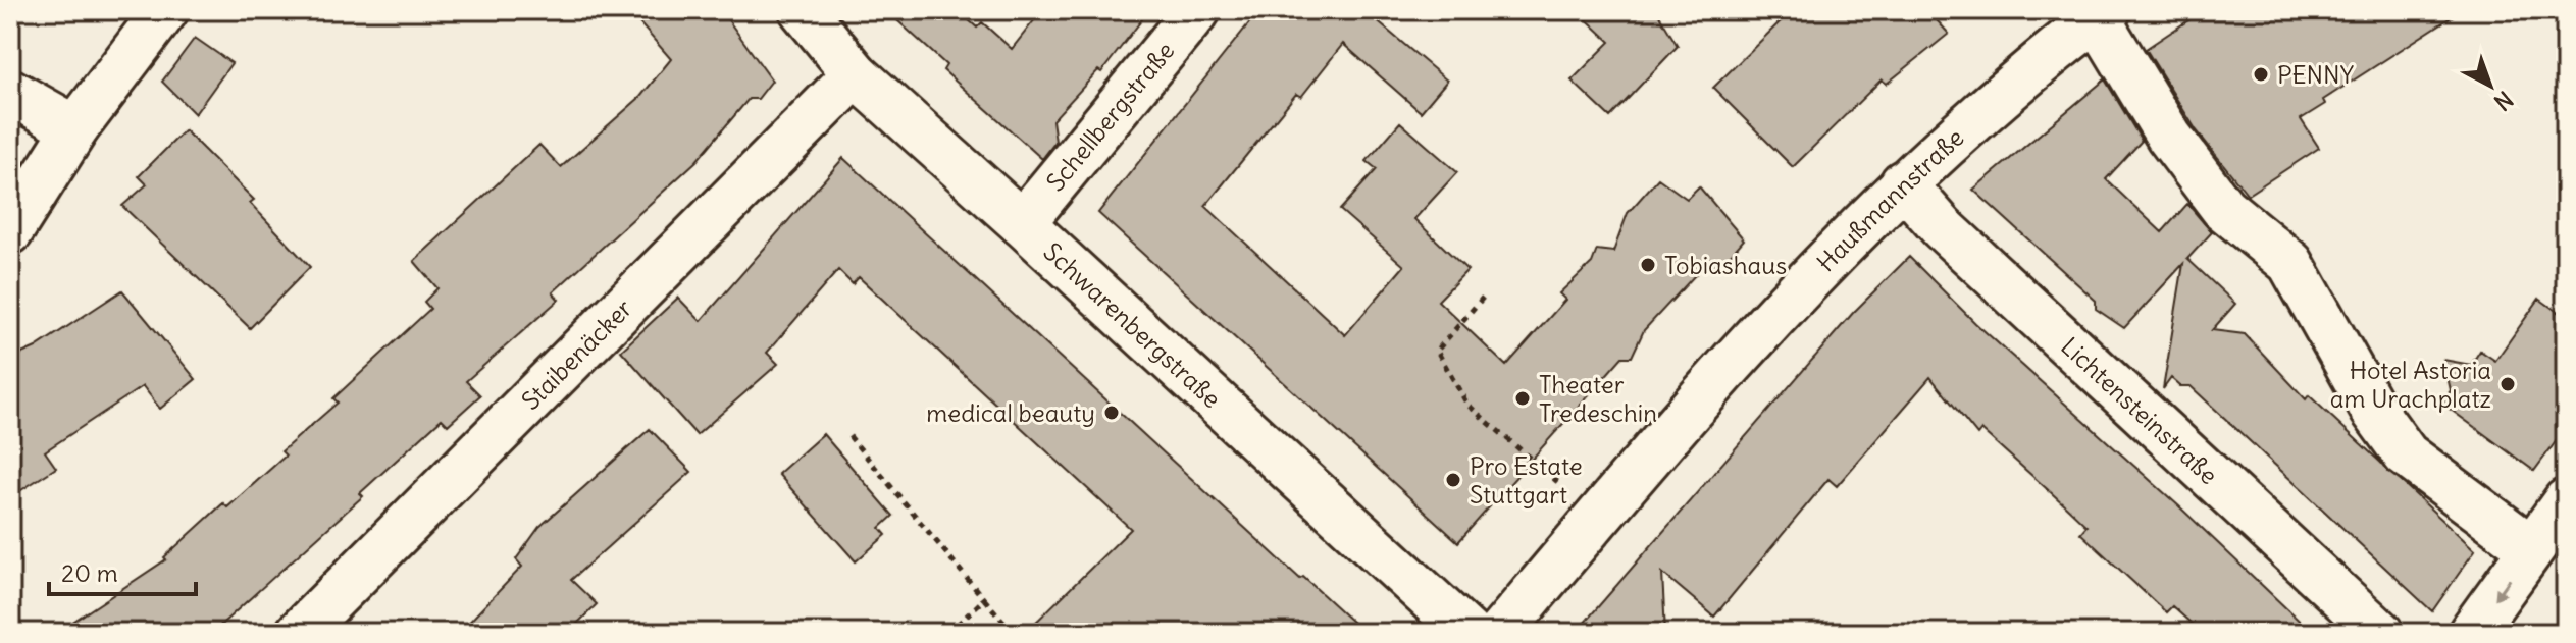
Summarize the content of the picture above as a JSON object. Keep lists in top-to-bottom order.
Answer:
{
  "streets": {
    "street": [
      "Schellbergstraße",
      "Haußmannstraße",
      "Schwarenbergstraße",
      "Staibenäcker",
      "Lichtensteinstraße"
    ]
  },
  "crossings": [
    ["Schellbergstraße", "Schwarenbergstraße"],
    ["Haußmannstraße", "Lichtensteinstraße"],
    ["Schwarenbergstraße", "Staibenäcker"]
  ],
  "places": [
    "PENNY",
    "Tobiashaus",
    "Hotel Astoria am Urachplatz",
    "Theater Tredeschin",
    "medical beauty",
    "Pro Estate Stuttgart"
  ],
  "scale_bar": "20 m",
  "north": "bottom right"
}
